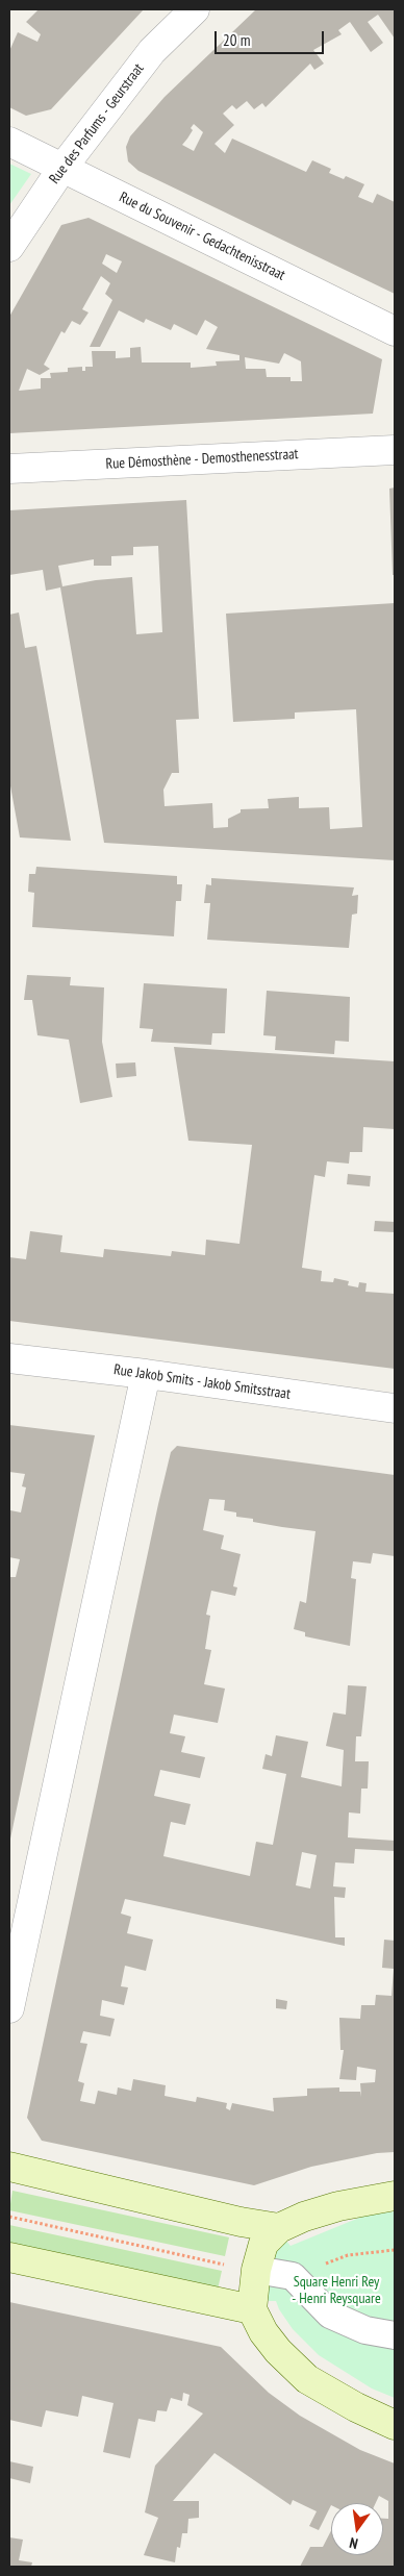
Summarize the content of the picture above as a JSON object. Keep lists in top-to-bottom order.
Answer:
{
  "streets": {
    "street": [
      "Rue des Parfums - Geurstraat",
      "Rue du Souvenir - Gedachtenisstraat",
      "Rue Démosthène - Demosthenesstraat",
      "Rue Jakob Smits - Jakob Smitsstraat"
    ]
  },
  "crossings": [
    ["Rue des Parfums - Geurstraat", "Rue du Souvenir - Gedachtenisstraat"]
  ],
  "parks": ["Square Henri Rey - Henri Reysquare"],
  "scale_bar": "20 m",
  "north": "bottom"
}
